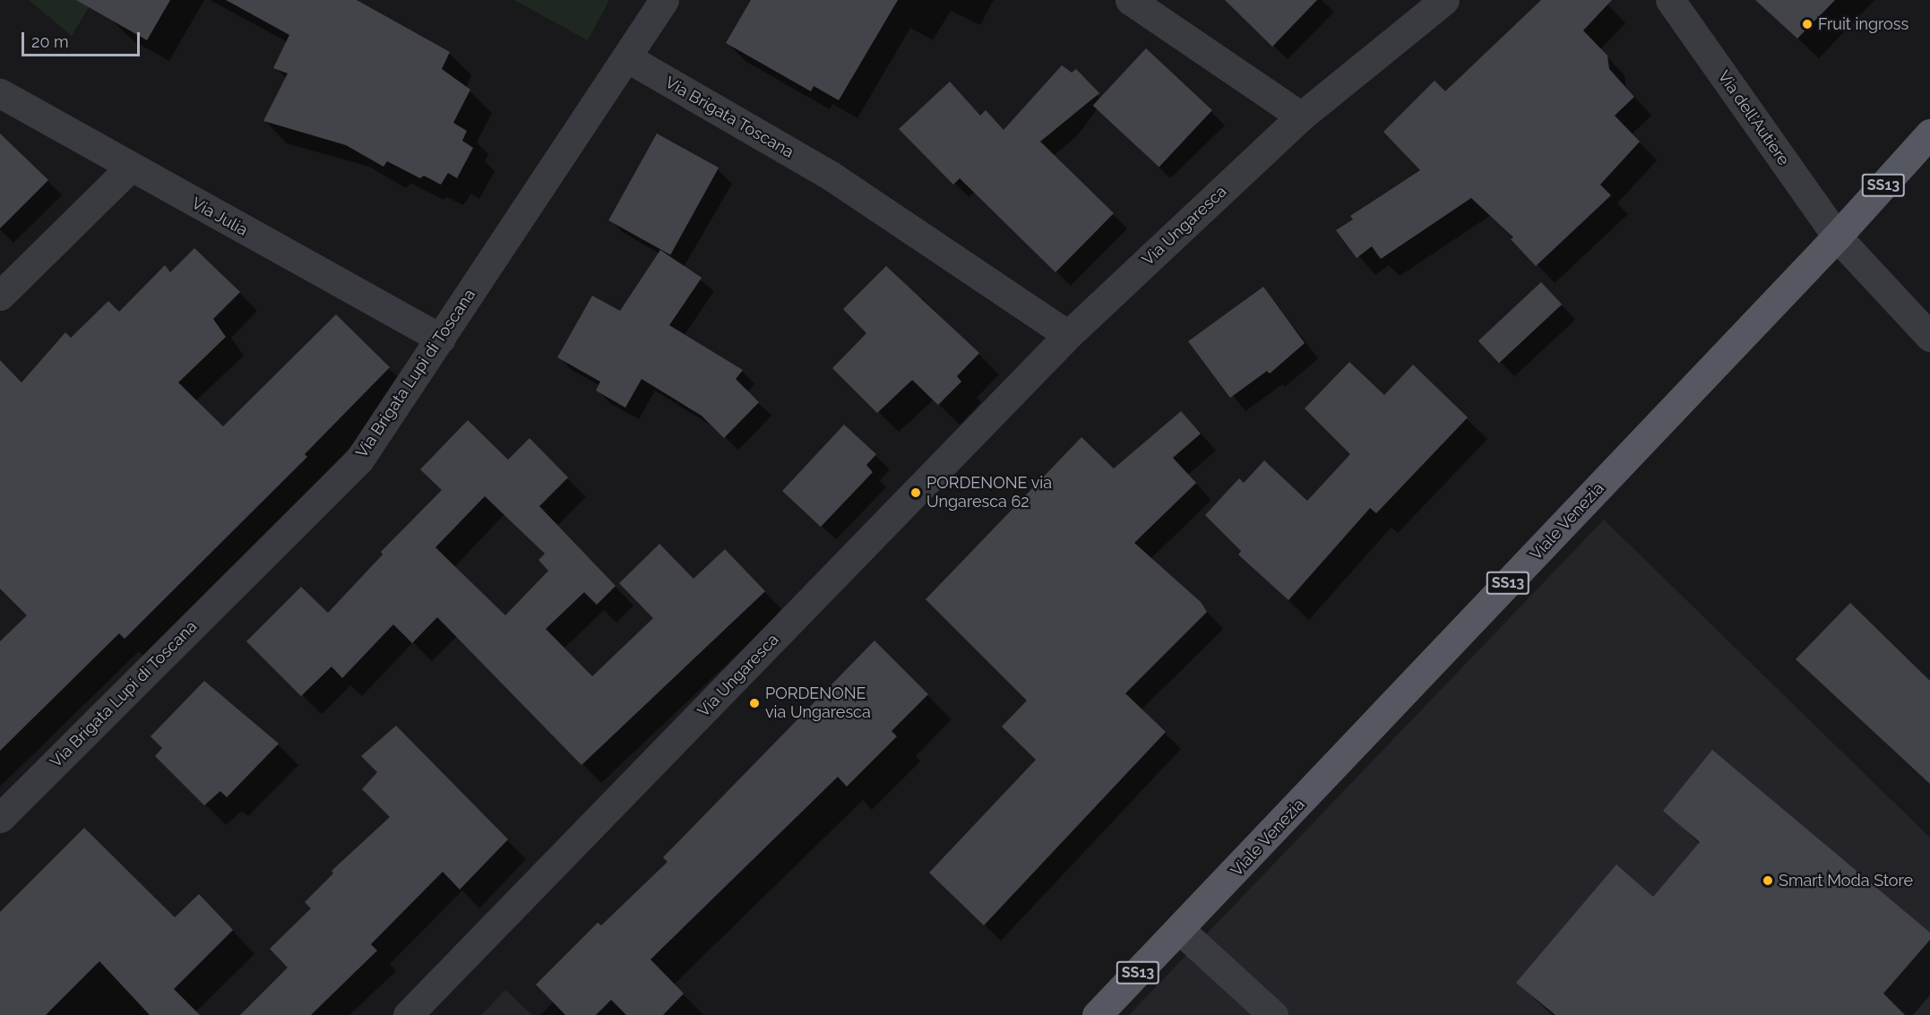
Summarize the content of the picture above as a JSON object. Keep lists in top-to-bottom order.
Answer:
{
  "streets": {
    "main road": ["SS13", "Viale Venezia"],
    "street": [
      "Via Brigata Toscana",
      "Via dell'Autiere",
      "Via Julia",
      "Via Ungaresca",
      "Via Brigata Lupi di Toscana"
    ]
  },
  "crossings": [
    ["Via Brigata Toscana", "Via Ungaresca"],
    ["Via Brigata Toscana", "Via Brigata Lupi di Toscana"],
    ["Via dell'Autiere", "Viale Venezia"],
    ["Via Julia", "Via Brigata Lupi di Toscana"]
  ],
  "places": [
    "Fruit ingross",
    "PORDENONE via Ungaresca 62",
    "PORDENONE via Ungaresca",
    "Smart Moda Store"
  ],
  "scale_bar": "20 m"
}
